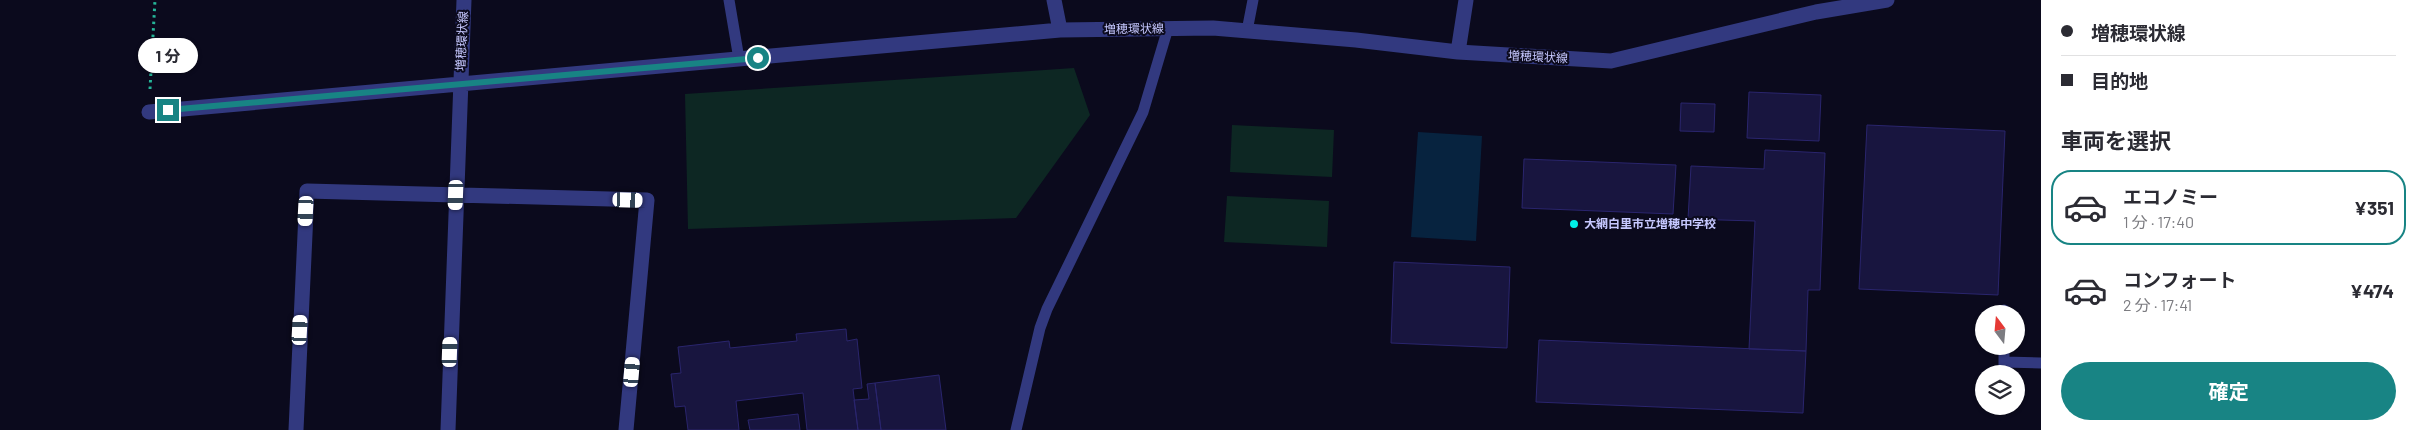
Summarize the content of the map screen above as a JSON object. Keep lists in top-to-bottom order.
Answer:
{
  "streets": {
    "street": ["増穂環状線"]
  },
  "places": ["大網白里市立増穂中学校"],
  "north": "top",
  "page": {
    "banner": ["増穂環状線", "目的地"],
    "bubble": "1 分",
    "heading": "車両を選択",
    "list": [
      {
        "name": "エコノミー",
        "note": "1 分 · 17:40",
        "value": "¥351"
      },
      {
        "name": "コンフォート",
        "note": "2 分 · 17:41",
        "value": "¥474"
      }
    ],
    "buttons": "確定"
  }
}
